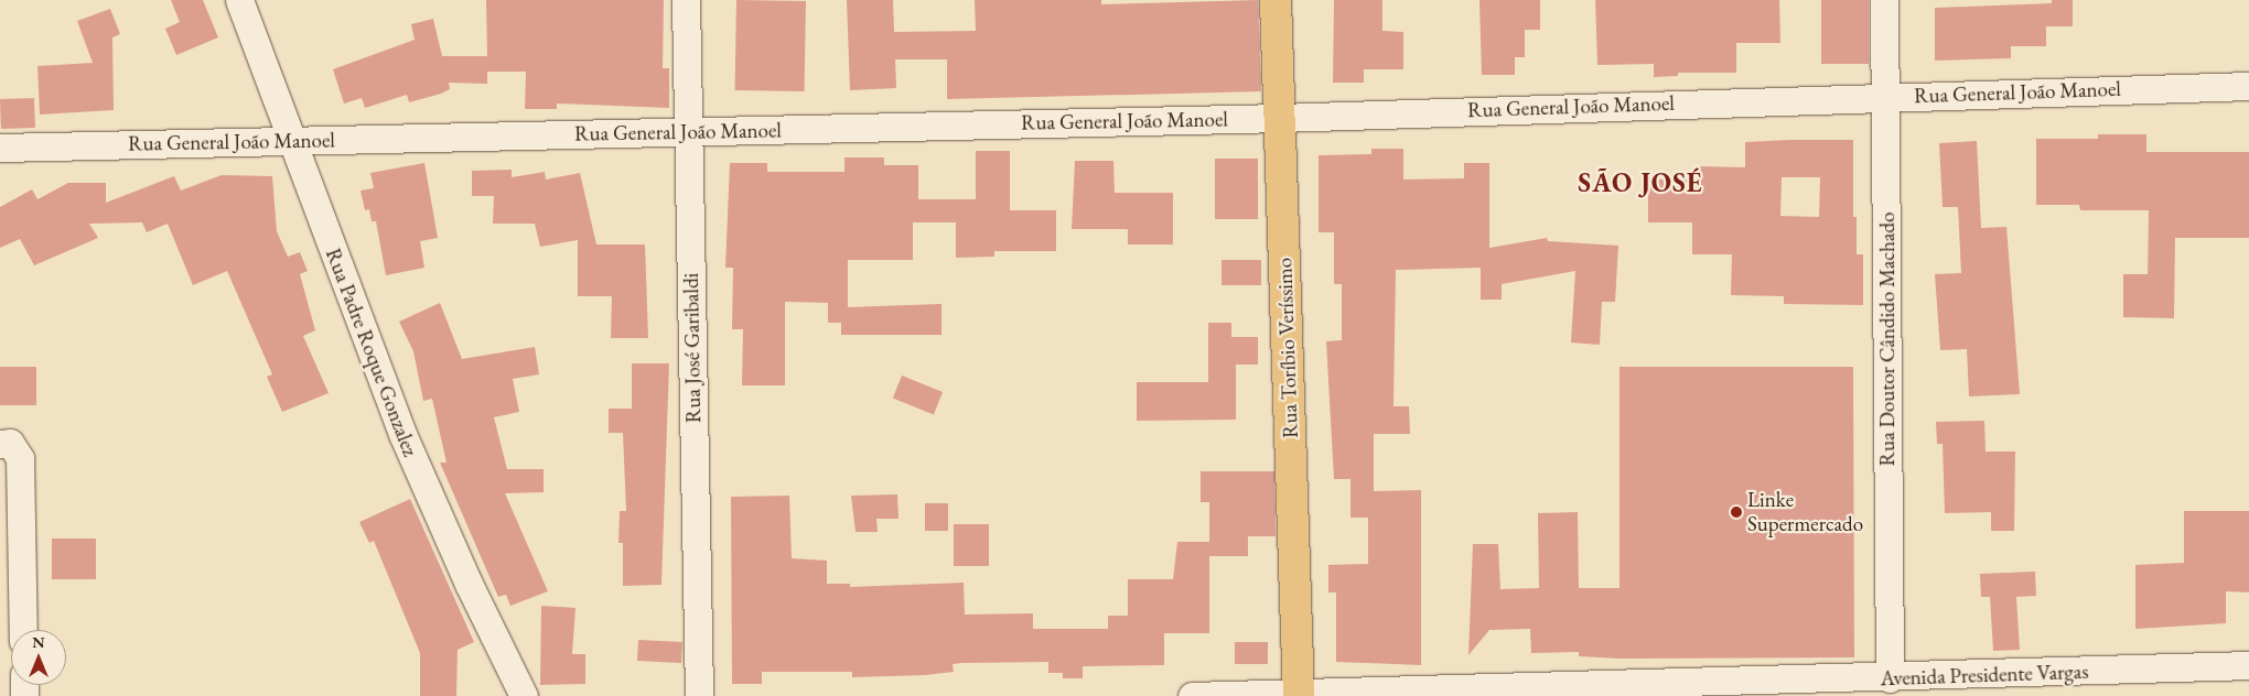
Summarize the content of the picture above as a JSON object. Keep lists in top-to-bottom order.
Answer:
{
  "streets": {
    "main road": ["Rua Toríbio Veríssimo"],
    "street": [
      "Rua General João Manoel",
      "Rua Doutor Cândido Machado",
      "Rua José Garibaldi",
      "Rua Padre Roque Gonzalez",
      "Avenida Presidente Vargas"
    ]
  },
  "crossings": [
    ["Rua General João Manoel", "Rua Doutor Cândido Machado"],
    ["Rua General João Manoel", "Rua José Garibaldi"],
    ["Rua General João Manoel", "Rua Toríbio Veríssimo"],
    ["Rua General João Manoel", "Rua Padre Roque Gonzalez"],
    ["Rua Doutor Cândido Machado", "Avenida Presidente Vargas"],
    ["Rua Toríbio Veríssimo", "Avenida Presidente Vargas"]
  ],
  "districts": ["SÃO JOSÉ"],
  "places": ["Linke Supermercado"],
  "north": "top"
}
